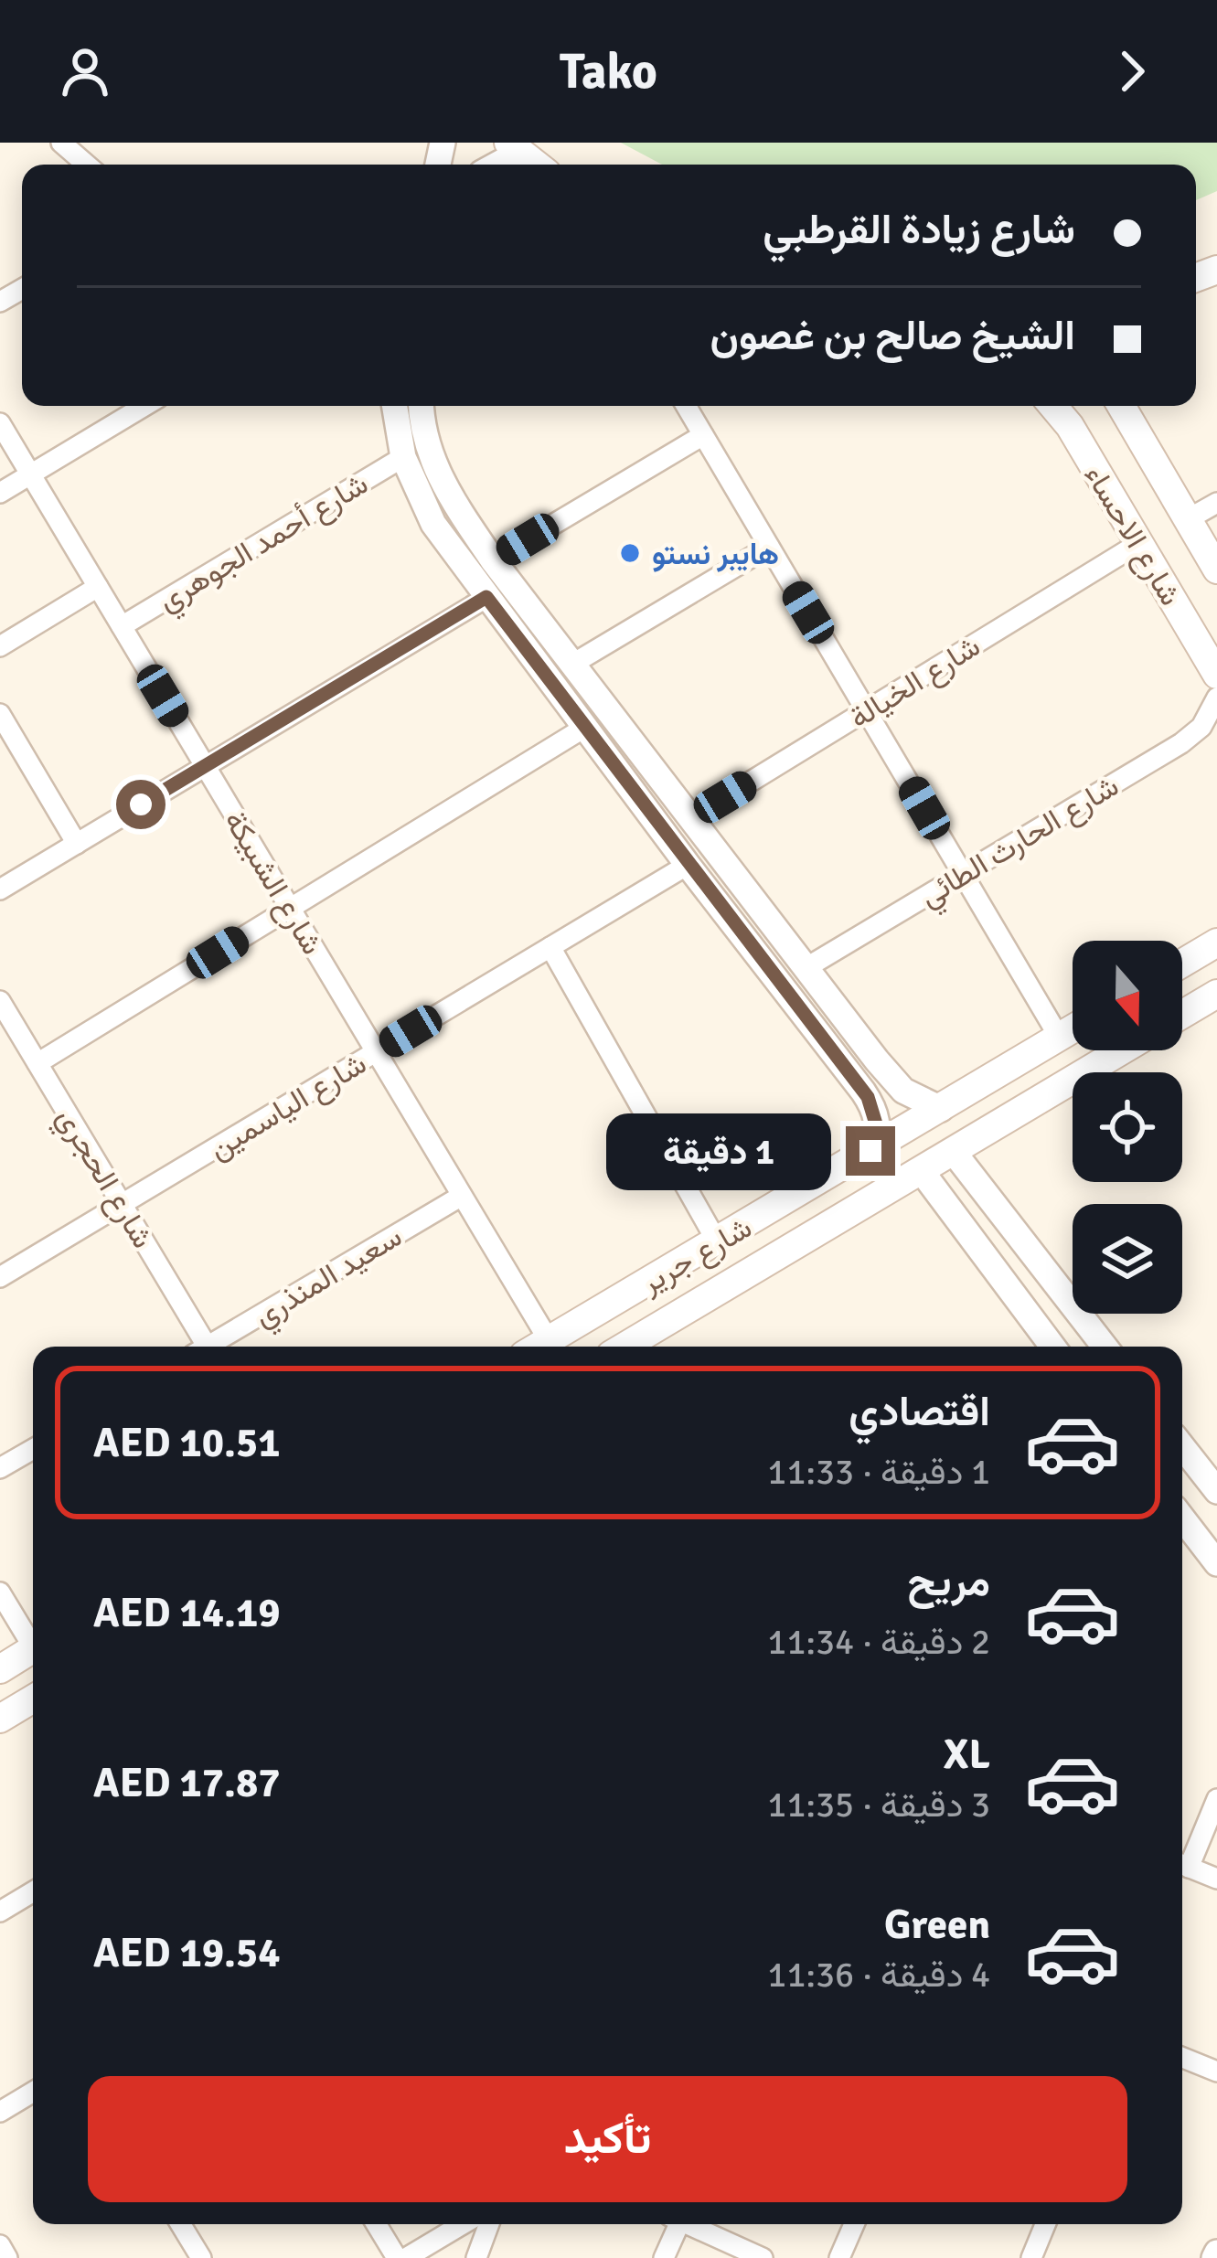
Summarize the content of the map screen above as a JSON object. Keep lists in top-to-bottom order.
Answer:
{
  "streets": {
    "main road": ["شارع الاحساء", "شارع جرير"],
    "street": [
      "شارع أحمد الجوهري",
      "شارع الخيالة",
      "شارع الحارث الطائي",
      "شارع الشبيكة",
      "شارع الياسمين",
      "شارع الحجري",
      "سعيد المنذري"
    ]
  },
  "crossings": [
    ["شارع الاحساء", "شارع الخيالة"],
    ["شارع أحمد الجوهري", "شارع الشبيكة"],
    ["شارع الشبيكة", "شارع الياسمين"],
    ["شارع الشبيكة", "سعيد المنذري"],
    ["شارع الياسمين", "شارع الحجري"]
  ],
  "places": ["هايبر نستو"],
  "north": "bottom",
  "page": {
    "header": "Tako",
    "banner": ["شارع زيادة القرطبي", "الشيخ صالح بن غصون"],
    "bubble": "1 دقيقة",
    "list": [
      {
        "name": "اقتصادي",
        "note": "1 دقيقة · 11:33",
        "value": "AED 10.51"
      },
      {
        "name": "مريح",
        "note": "2 دقيقة · 11:34",
        "value": "AED 14.19"
      },
      {
        "name": "XL",
        "note": "3 دقيقة · 11:35",
        "value": "AED 17.87"
      },
      {
        "name": "Green",
        "note": "4 دقيقة · 11:36",
        "value": "AED 19.54"
      }
    ],
    "buttons": "تأكيد"
  }
}
